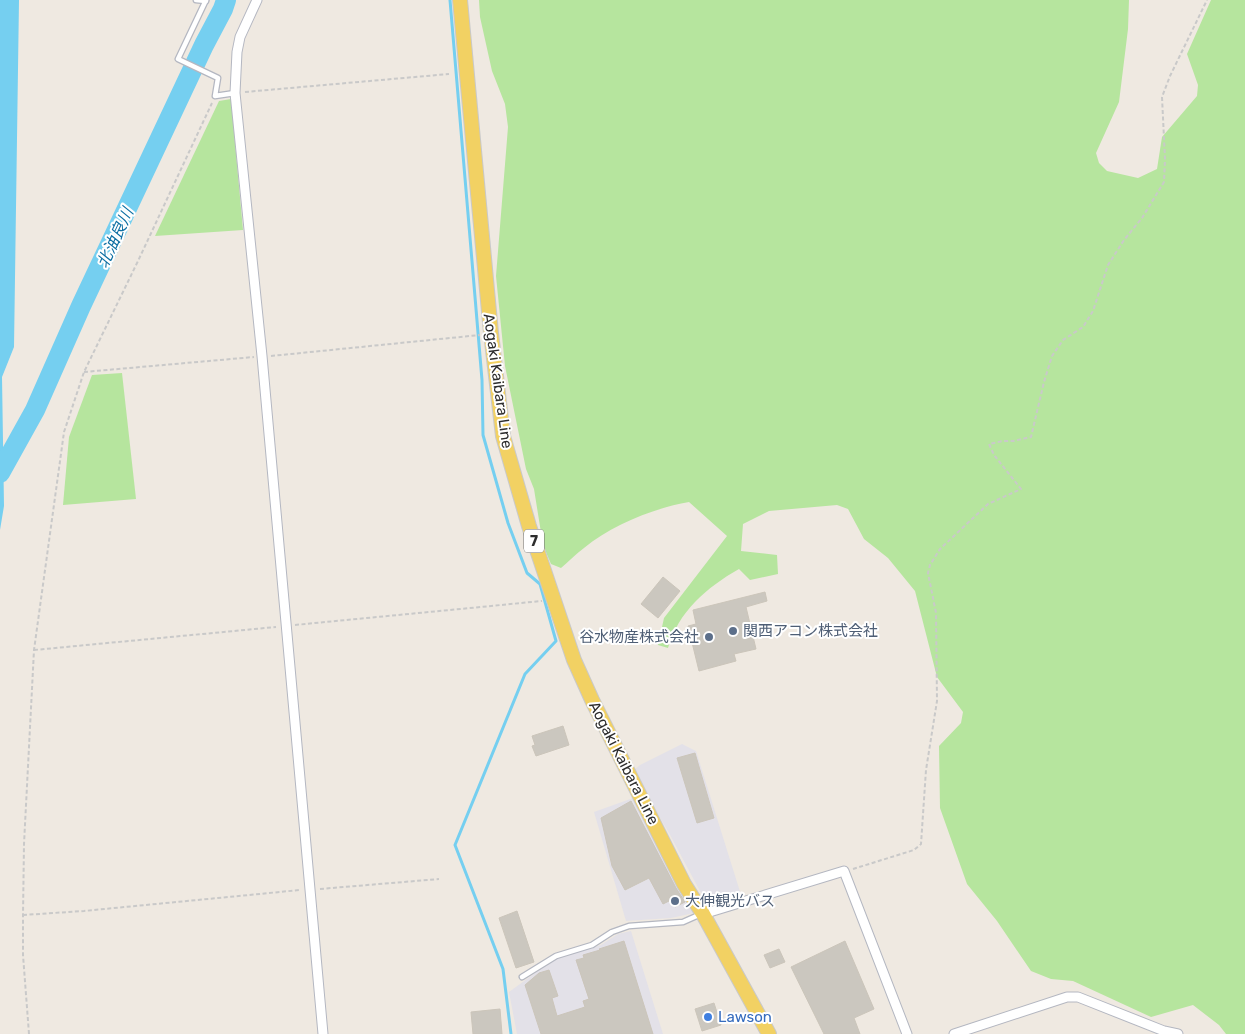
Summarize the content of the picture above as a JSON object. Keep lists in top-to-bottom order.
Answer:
{
  "streets": {
    "main road": ["Aogaki Kaibara Line", "7"]
  },
  "water": ["北油良川"],
  "places": [
    "関西アコン株式会社",
    "谷水物産株式会社",
    "大伸観光バス",
    "Lawson"
  ]
}
